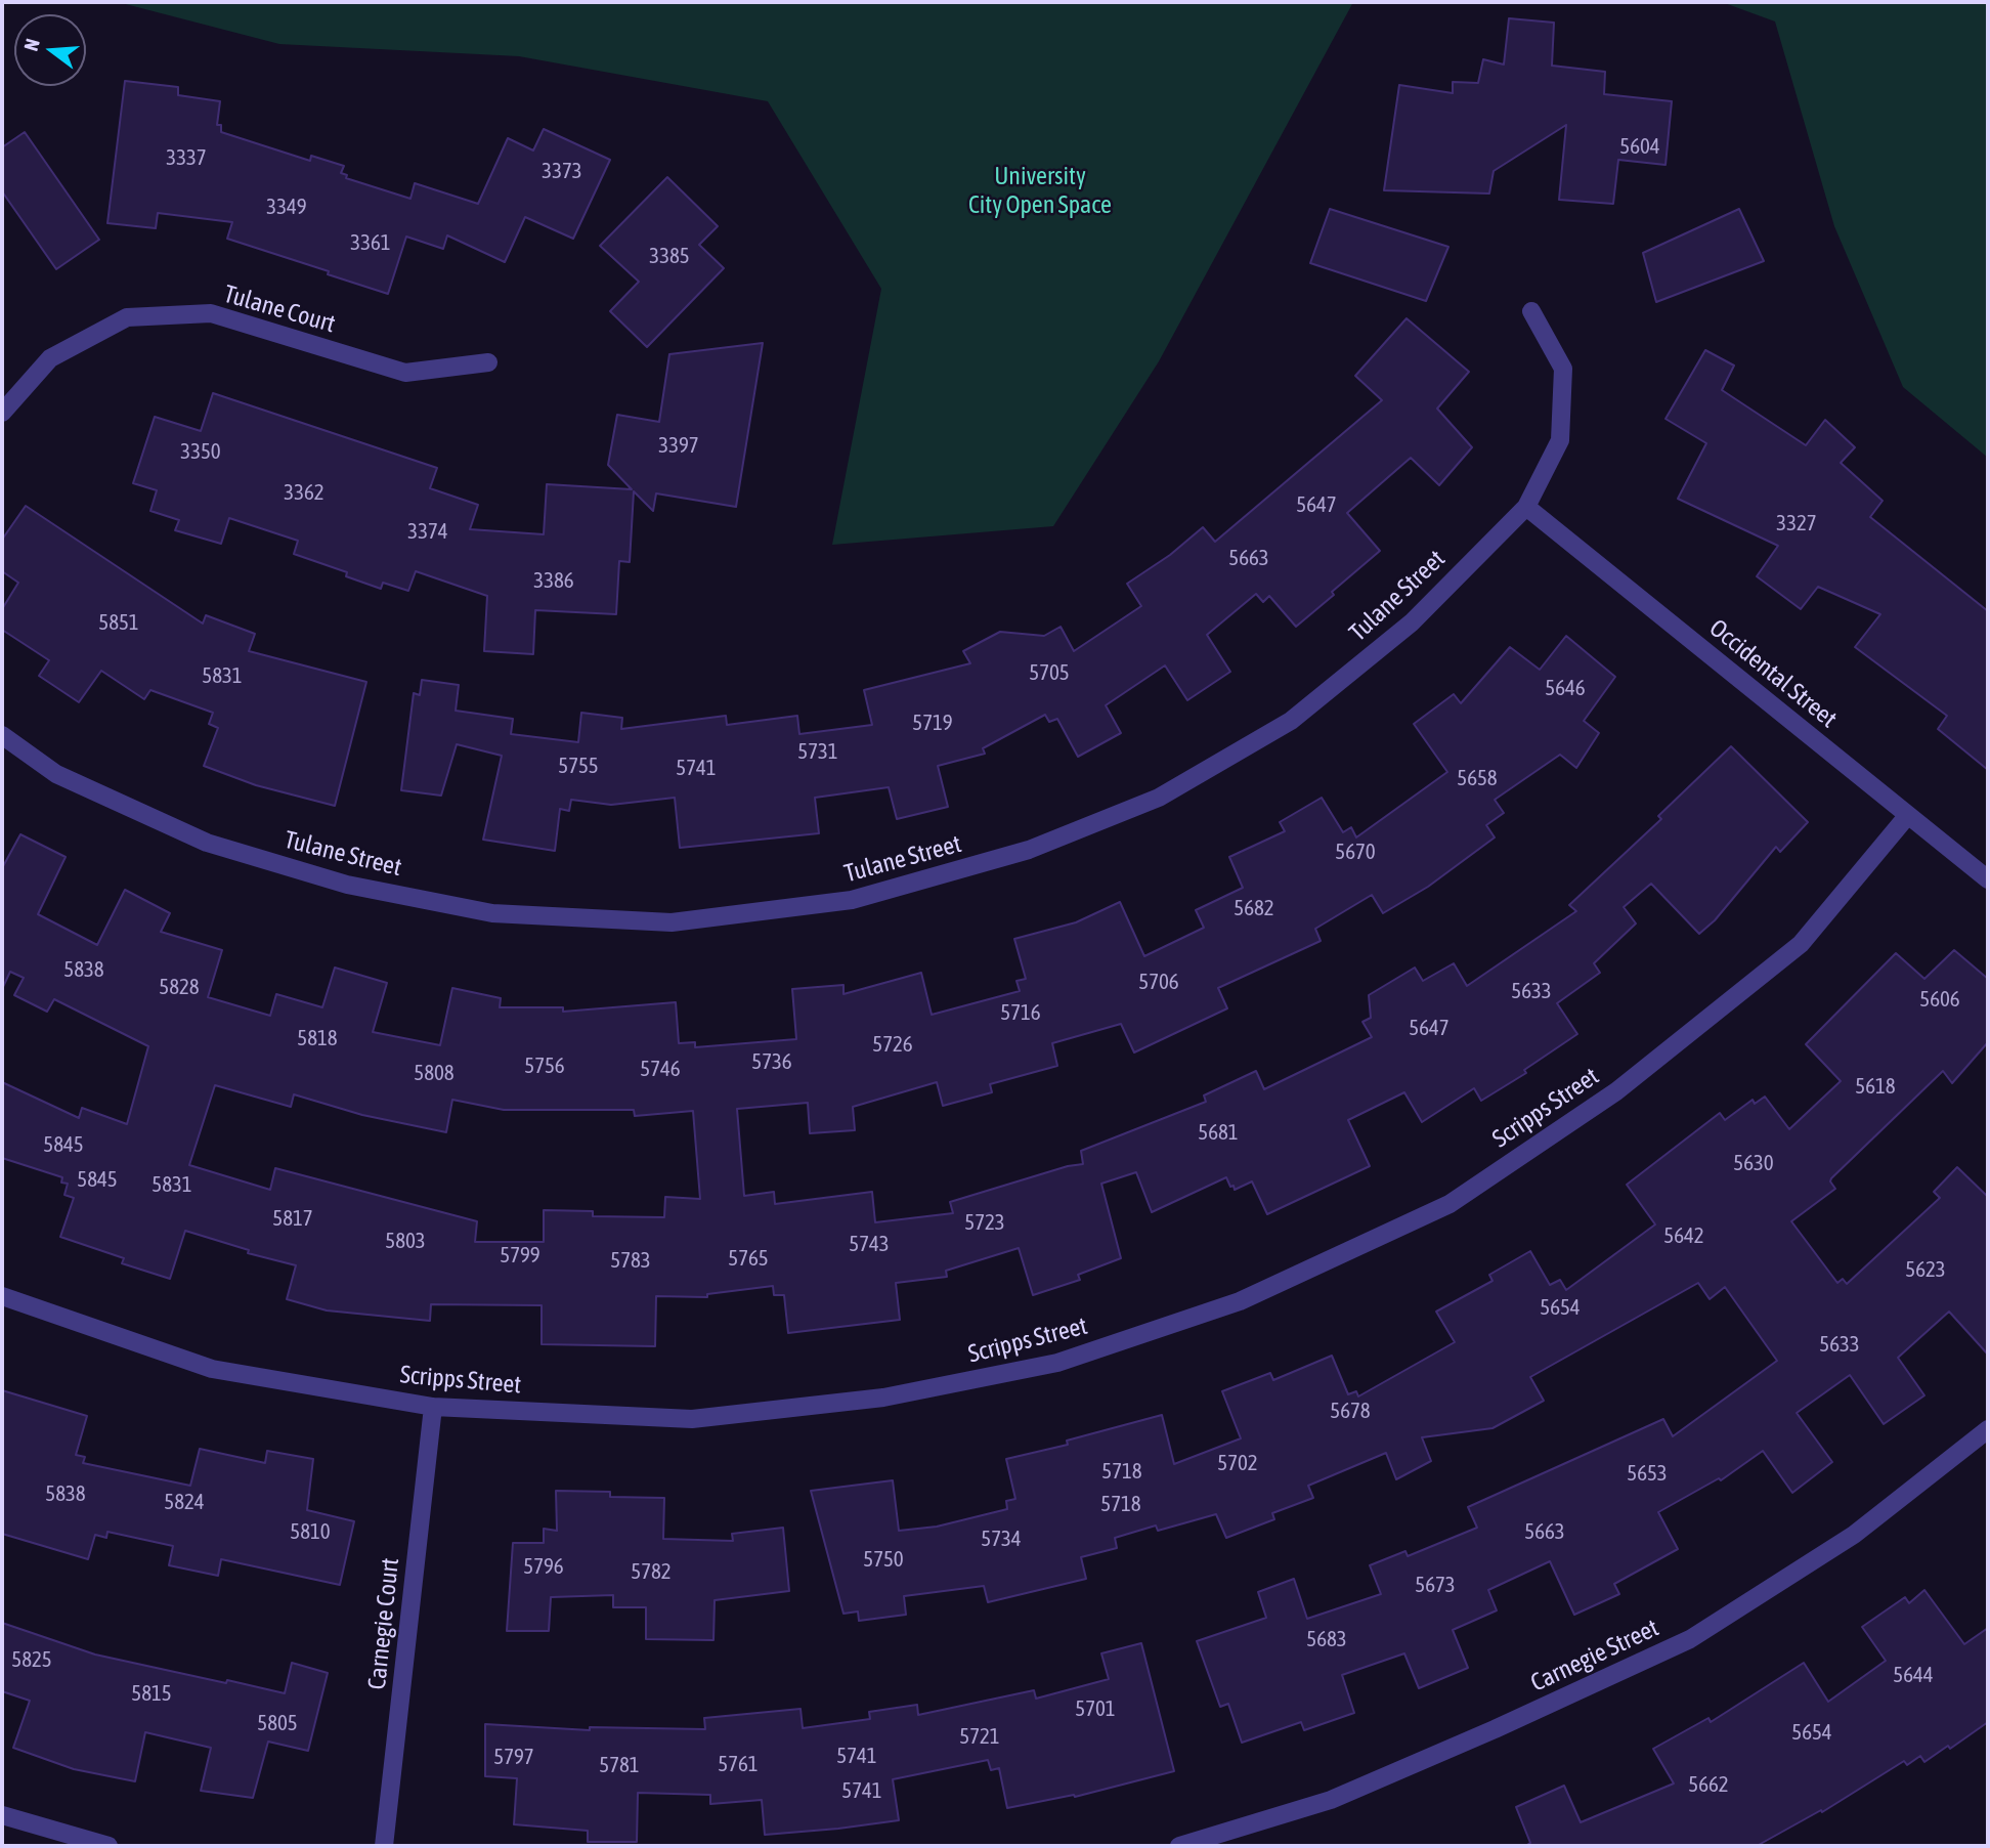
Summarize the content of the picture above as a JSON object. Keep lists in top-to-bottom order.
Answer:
{
  "streets": {
    "street": [
      "Tulane Court",
      "Tulane Street",
      "Occidental Street",
      "Scripps Street",
      "Carnegie Court",
      "Carnegie Street"
    ]
  },
  "crossings": [
    ["Tulane Street", "Occidental Street"],
    ["Occidental Street", "Scripps Street"],
    ["Scripps Street", "Carnegie Court"]
  ],
  "parks": ["University City Open Space"],
  "house_numbers": [
    "5604",
    "3337",
    "3373",
    "3349",
    "3361",
    "3385",
    "3397",
    "3350",
    "3362",
    "5647",
    "3327",
    "3374",
    "5663",
    "3386",
    "5851",
    "5705",
    "5831",
    "5646",
    "5719",
    "5731",
    "5755",
    "5741",
    "5658",
    "5670",
    "5682",
    "5838",
    "5706",
    "5828",
    "5633",
    "5606",
    "5716",
    "5647",
    "5818",
    "5726",
    "5736",
    "5756",
    "5746",
    "5808",
    "5618",
    "5681",
    "5845",
    "5630",
    "5845",
    "5831",
    "5817",
    "5723",
    "5642",
    "5803",
    "5743",
    "5799",
    "5765",
    "5783",
    "5623",
    "5654",
    "5633",
    "5678",
    "5702",
    "5718",
    "5653",
    "5838",
    "5824",
    "5718",
    "5810",
    "5663",
    "5734",
    "5750",
    "5796",
    "5782",
    "5673",
    "5683",
    "5825",
    "5644",
    "5815",
    "5701",
    "5805",
    "5654",
    "5721",
    "5741",
    "5797",
    "5761",
    "5781",
    "5662",
    "5741"
  ],
  "north": "left"
}
